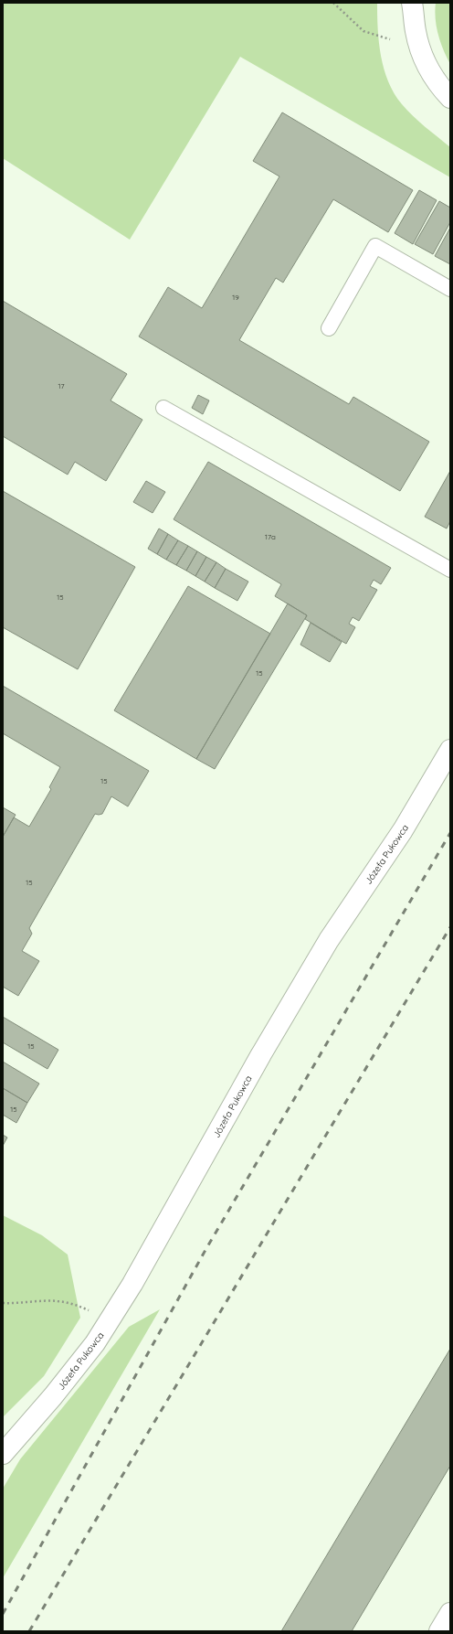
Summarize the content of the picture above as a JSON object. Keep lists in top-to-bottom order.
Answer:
{
  "streets": {
    "street": ["Józefa Pukowca"]
  },
  "house_numbers": [
    "19",
    "17",
    "17a",
    "15",
    "15",
    "15",
    "15",
    "15",
    "15"
  ]
}
